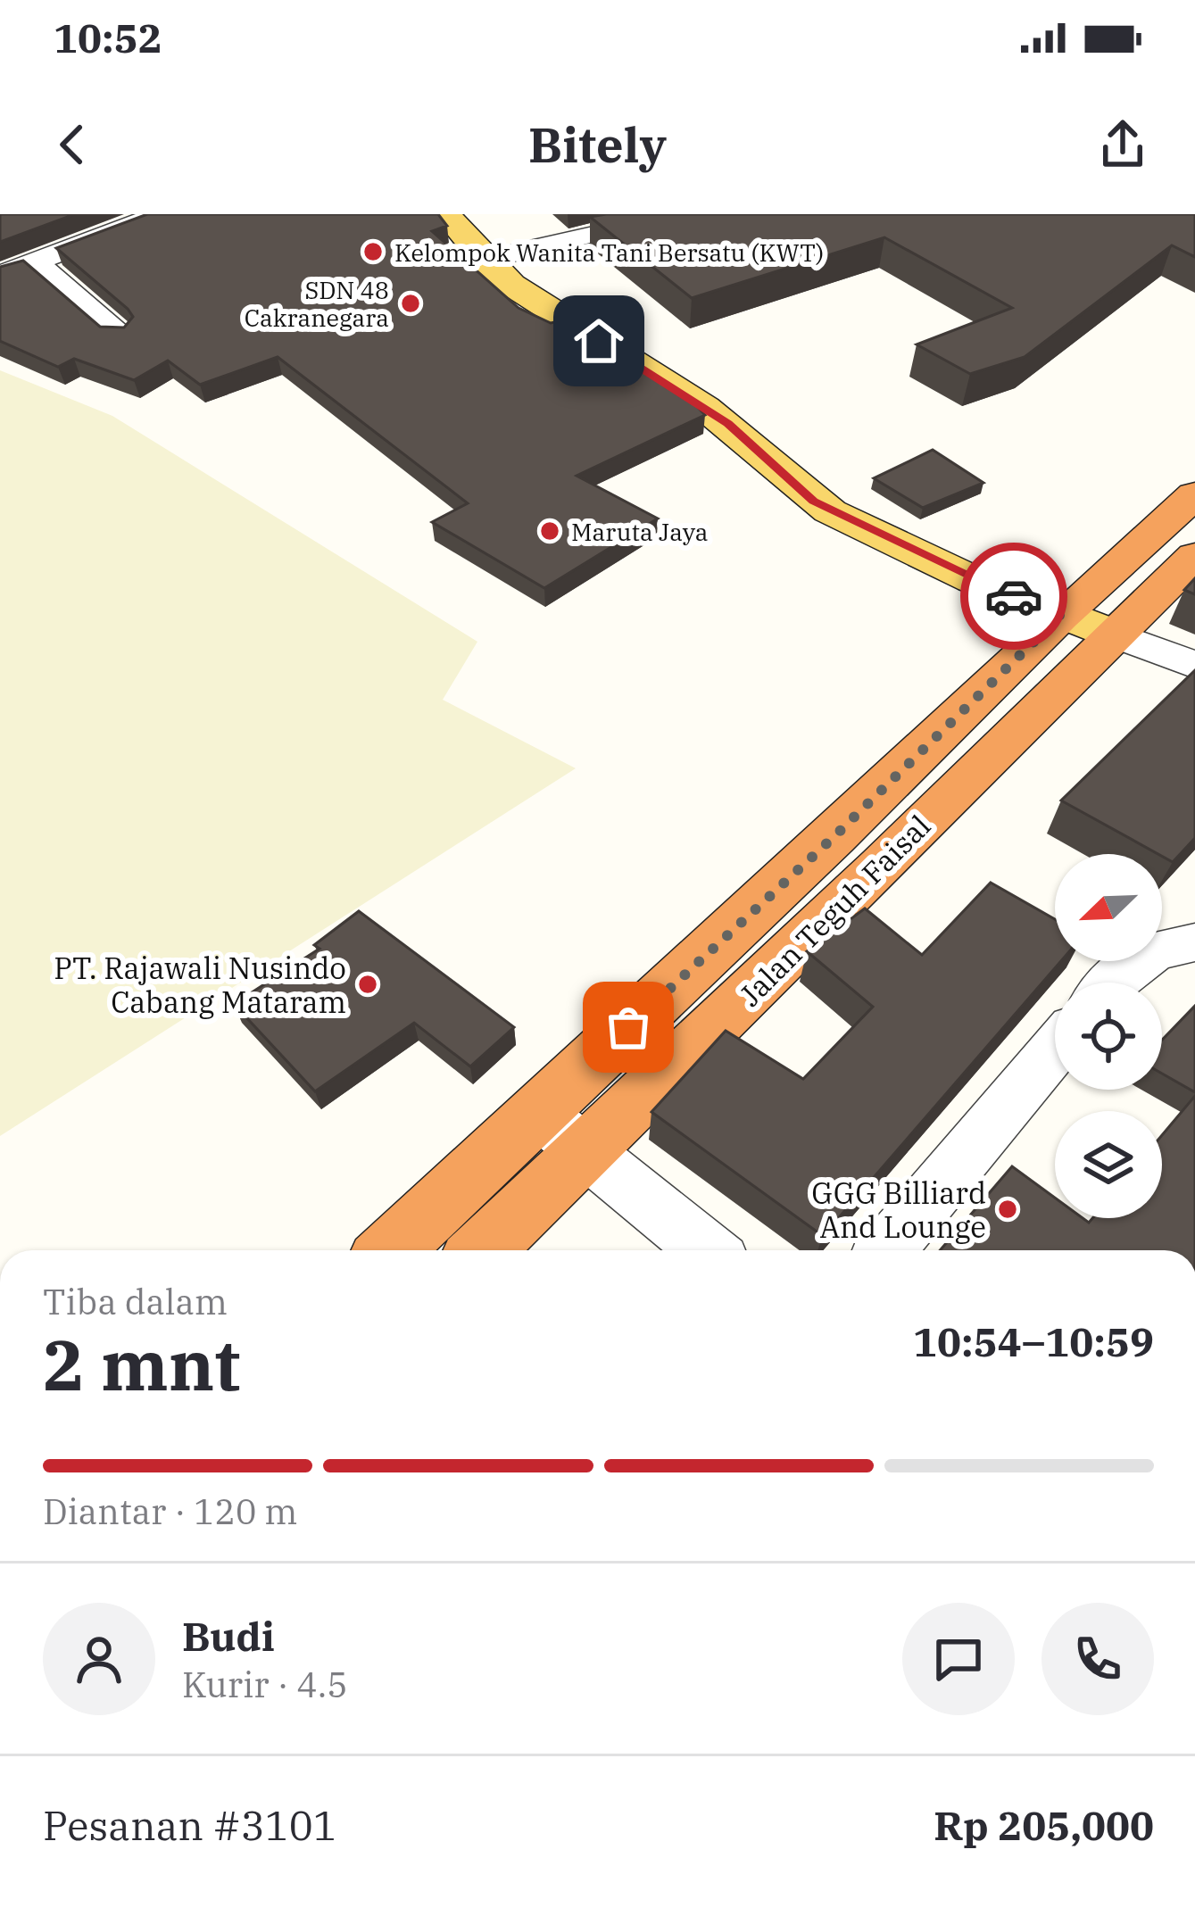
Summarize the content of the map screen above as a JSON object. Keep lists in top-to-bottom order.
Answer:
{
  "streets": {
    "highway": ["Jalan Teguh Faisal"]
  },
  "places": [
    "Kelompok Wanita Tani Bersatu (KWT)",
    "SDN 48 Cakranegara",
    "Maruta Jaya",
    "PT. Rajawali Nusindo Cabang Mataram",
    "GGG Billiard And Lounge"
  ],
  "north": "bottom left",
  "page": {
    "status": "10:52",
    "header": "Bitely",
    "heading": ["2 mnt", "Tiba dalam", "10:54–10:59"],
    "panel": [
      "Budi",
      "Kurir · 4.5",
      "Pesanan #3101",
      "Rp 205,000"
    ],
    "bar": "Diantar · 120 m"
  }
}
